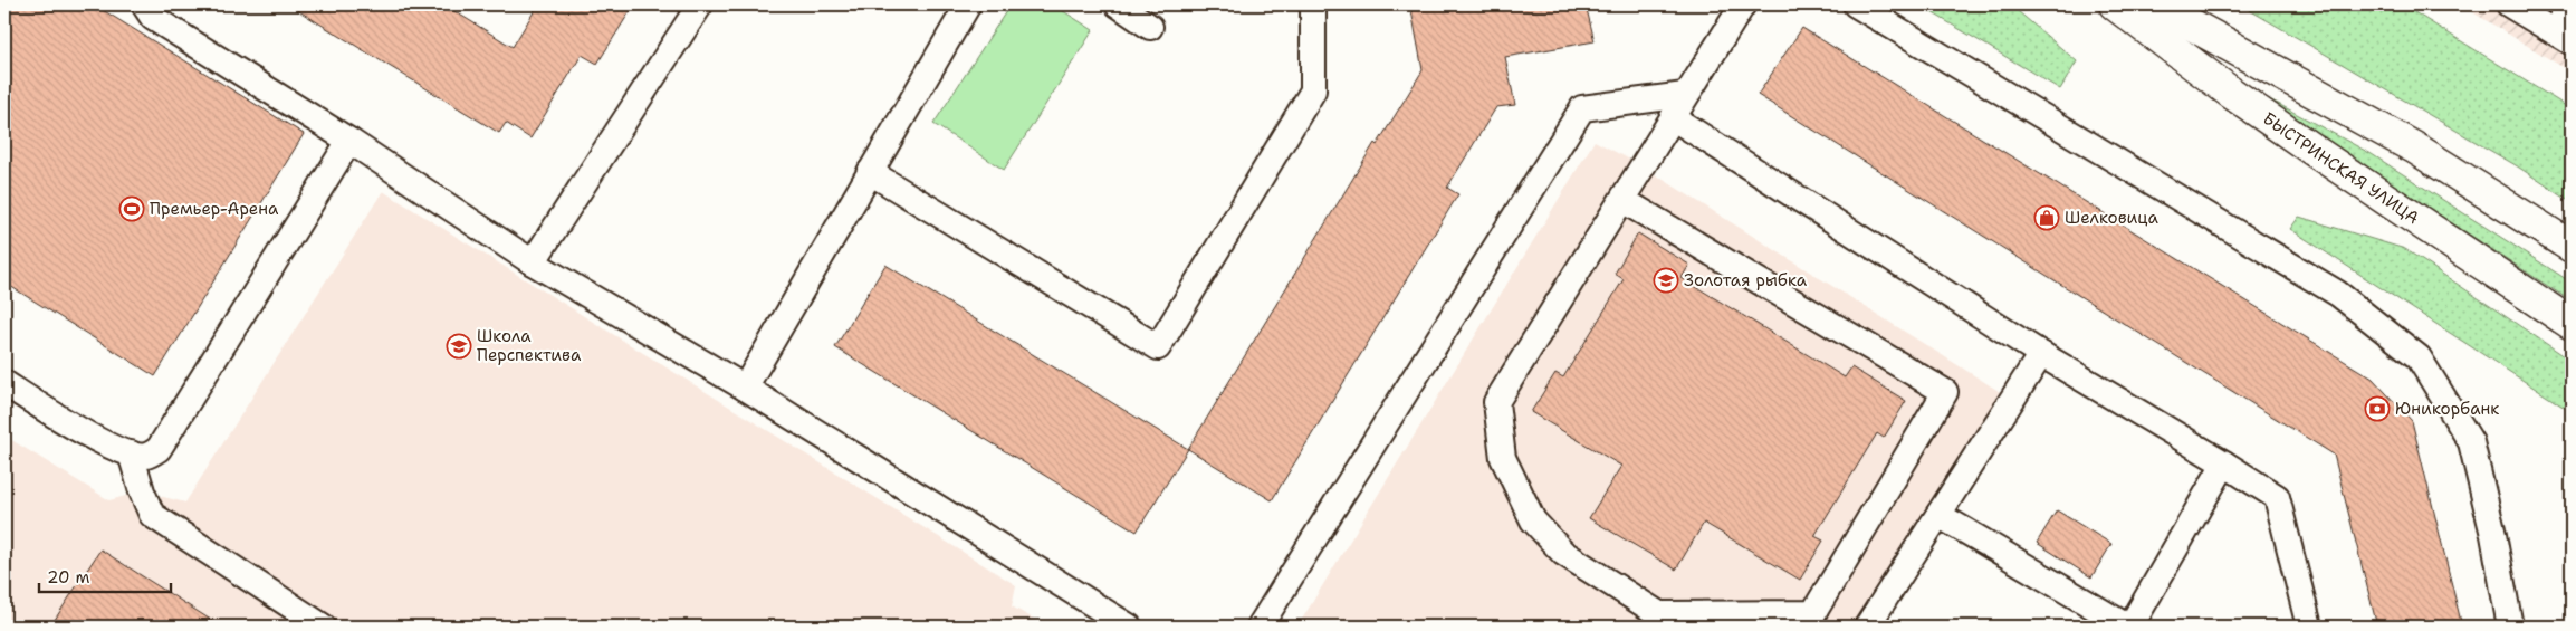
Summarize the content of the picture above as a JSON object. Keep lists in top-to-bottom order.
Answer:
{
  "streets": {
    "main road": ["БЫСТРИНСКАЯ УЛИЦА"]
  },
  "places": {
    "sports": ["Премьер-Арена"],
    "shop": ["Шелковица"],
    "school or university": ["Золотая рыбка", "Школа Перспектива"],
    "bank": ["Юникорбанк"]
  },
  "scale_bar": "20 m"
}
